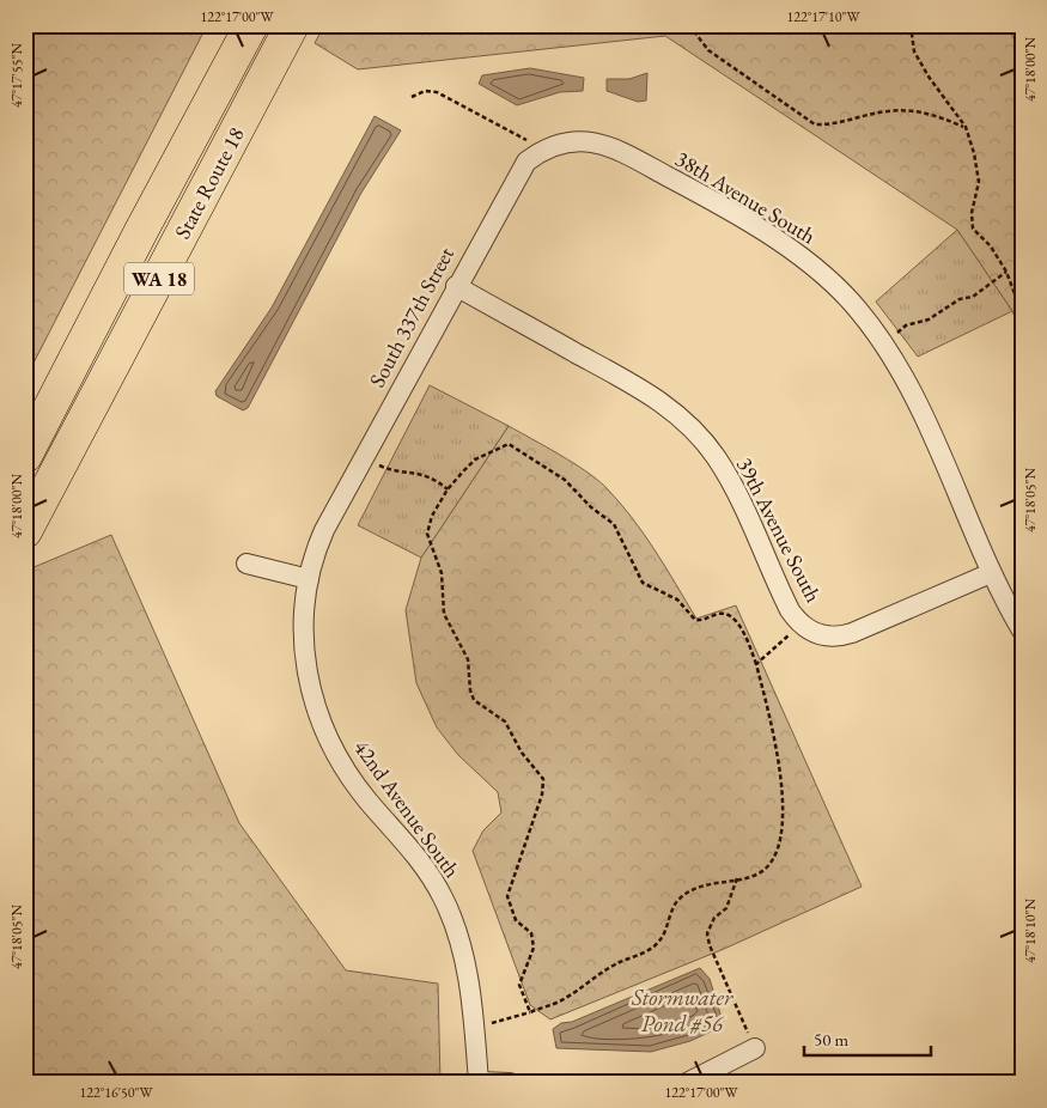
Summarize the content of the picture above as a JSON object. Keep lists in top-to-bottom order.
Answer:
{
  "streets": {
    "highway": ["State Route 18", "WA 18"],
    "street": [
      "38th Avenue South",
      "South 337th Street",
      "39th Avenue South",
      "42nd Avenue South"
    ]
  },
  "crossings": [
    ["38th Avenue South", "South 337th Street"],
    ["38th Avenue South", "39th Avenue South"],
    ["South 337th Street", "39th Avenue South"],
    ["South 337th Street", "42nd Avenue South"]
  ],
  "water": ["Stormwater Pond #56"],
  "scale_bar": "50 m",
  "coordinates": [
    "122°17'00\"W",
    "122°17'10\"W",
    "47°18'00\"N",
    "47°17'55\"N",
    "47°18'05\"N",
    "47°18'10\"N",
    "122°16'50\"W"
  ]
}
